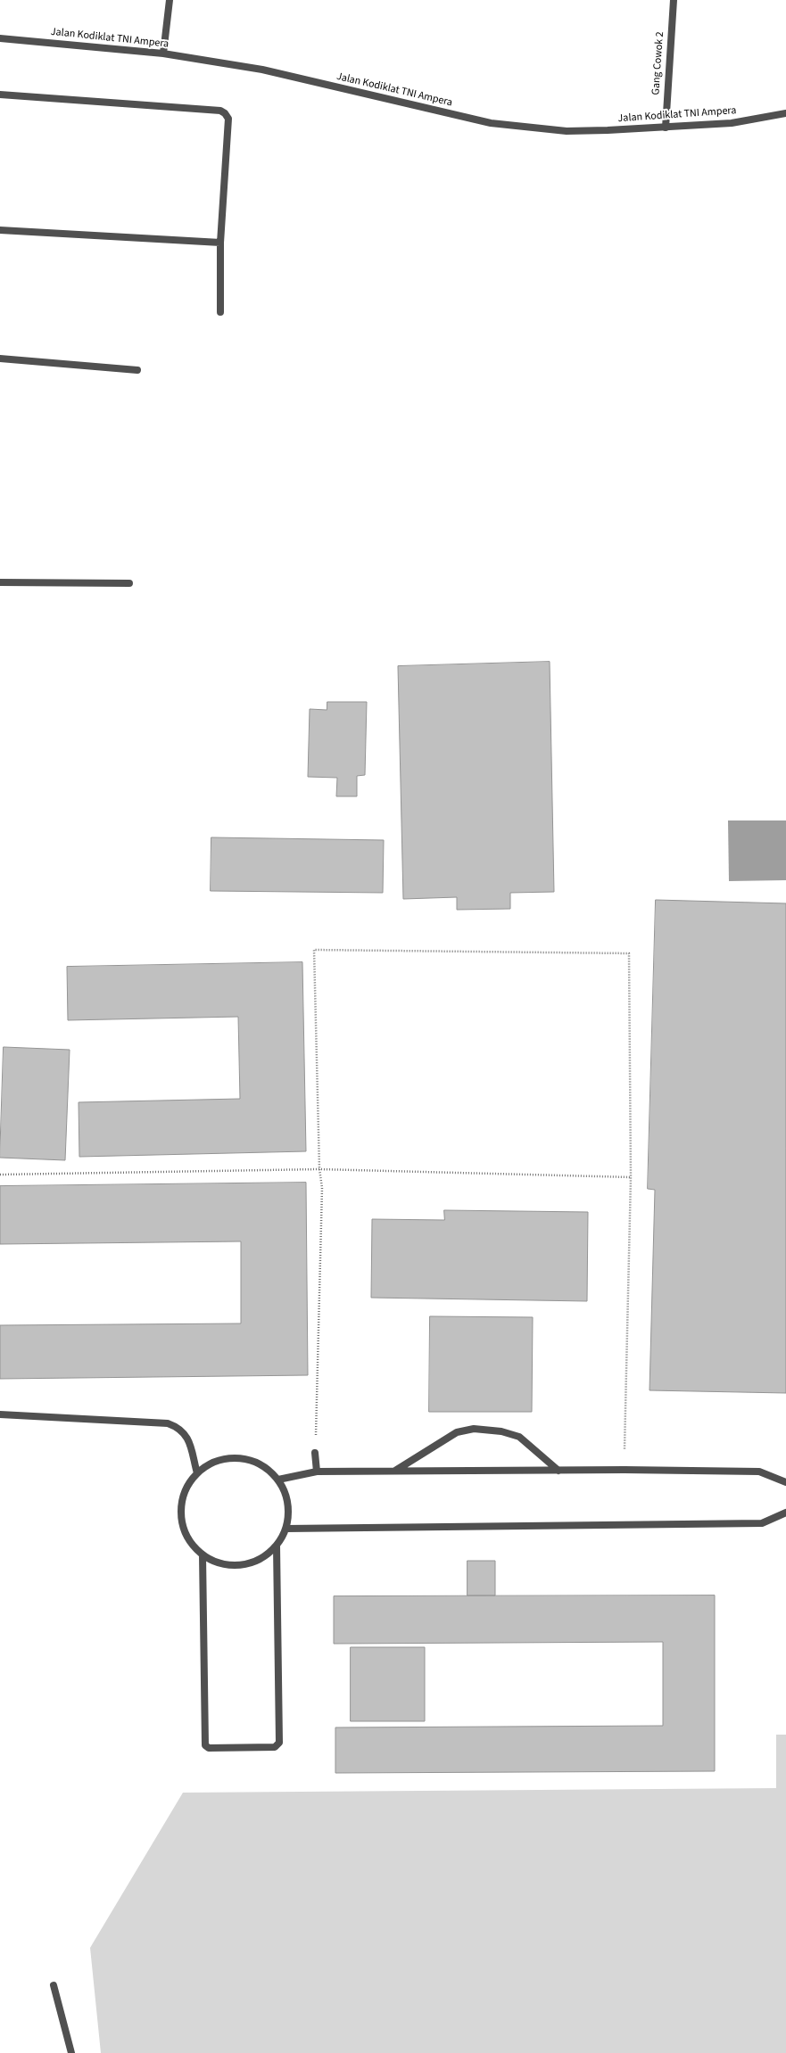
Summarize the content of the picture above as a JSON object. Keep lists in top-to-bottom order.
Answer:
{
  "streets": {
    "street": ["Jalan Kodiklat TNI Ampera", "Gang Cowok 2"]
  },
  "crossings": [
    ["Jalan Kodiklat TNI Ampera", "Gang Cowok 2"]
  ]
}
